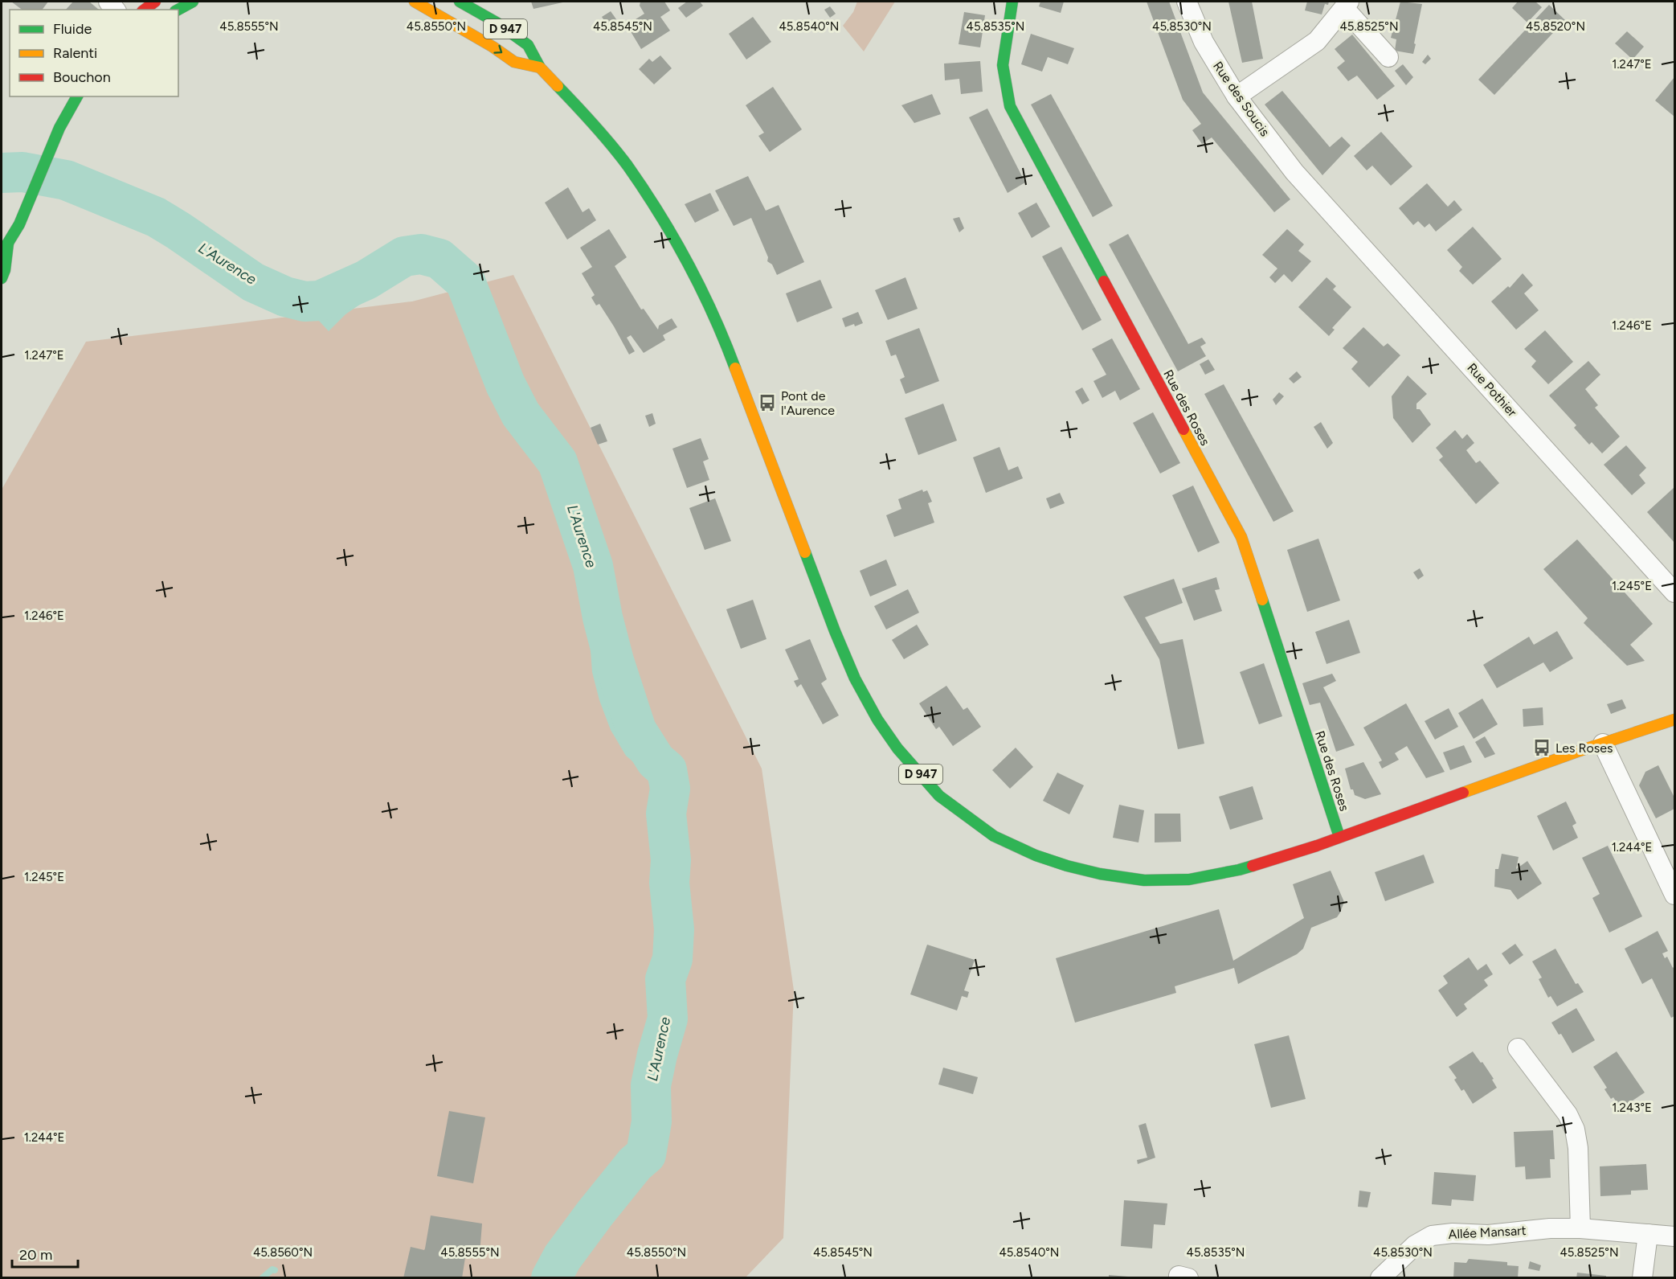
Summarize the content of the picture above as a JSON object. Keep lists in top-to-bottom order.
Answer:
{
  "streets": {
    "main road": ["D 947", "Rue des Roses"],
    "street": ["Rue des Soucis", "Rue Pothier", "Allée Mansart"]
  },
  "crossings": [
    ["D 947", "Rue des Roses"],
    ["Rue des Soucis", "Rue Pothier"]
  ],
  "water": ["L'Aurence"],
  "places": {
    "bus stop": ["Pont de l'Aurence", "Les Roses"]
  },
  "legend": ["Fluide", "Ralenti", "Bouchon"],
  "scale_bar": "20 m",
  "coordinates": [
    "45.8520°N",
    "45.8555°N",
    "45.8550°N",
    "45.8545°N",
    "45.8540°N",
    "45.8535°N",
    "45.8530°N",
    "45.8525°N",
    "1.247°E",
    "1.246°E",
    "1.245°E",
    "1.244°E",
    "1.243°E",
    "45.8560°N"
  ]
}
